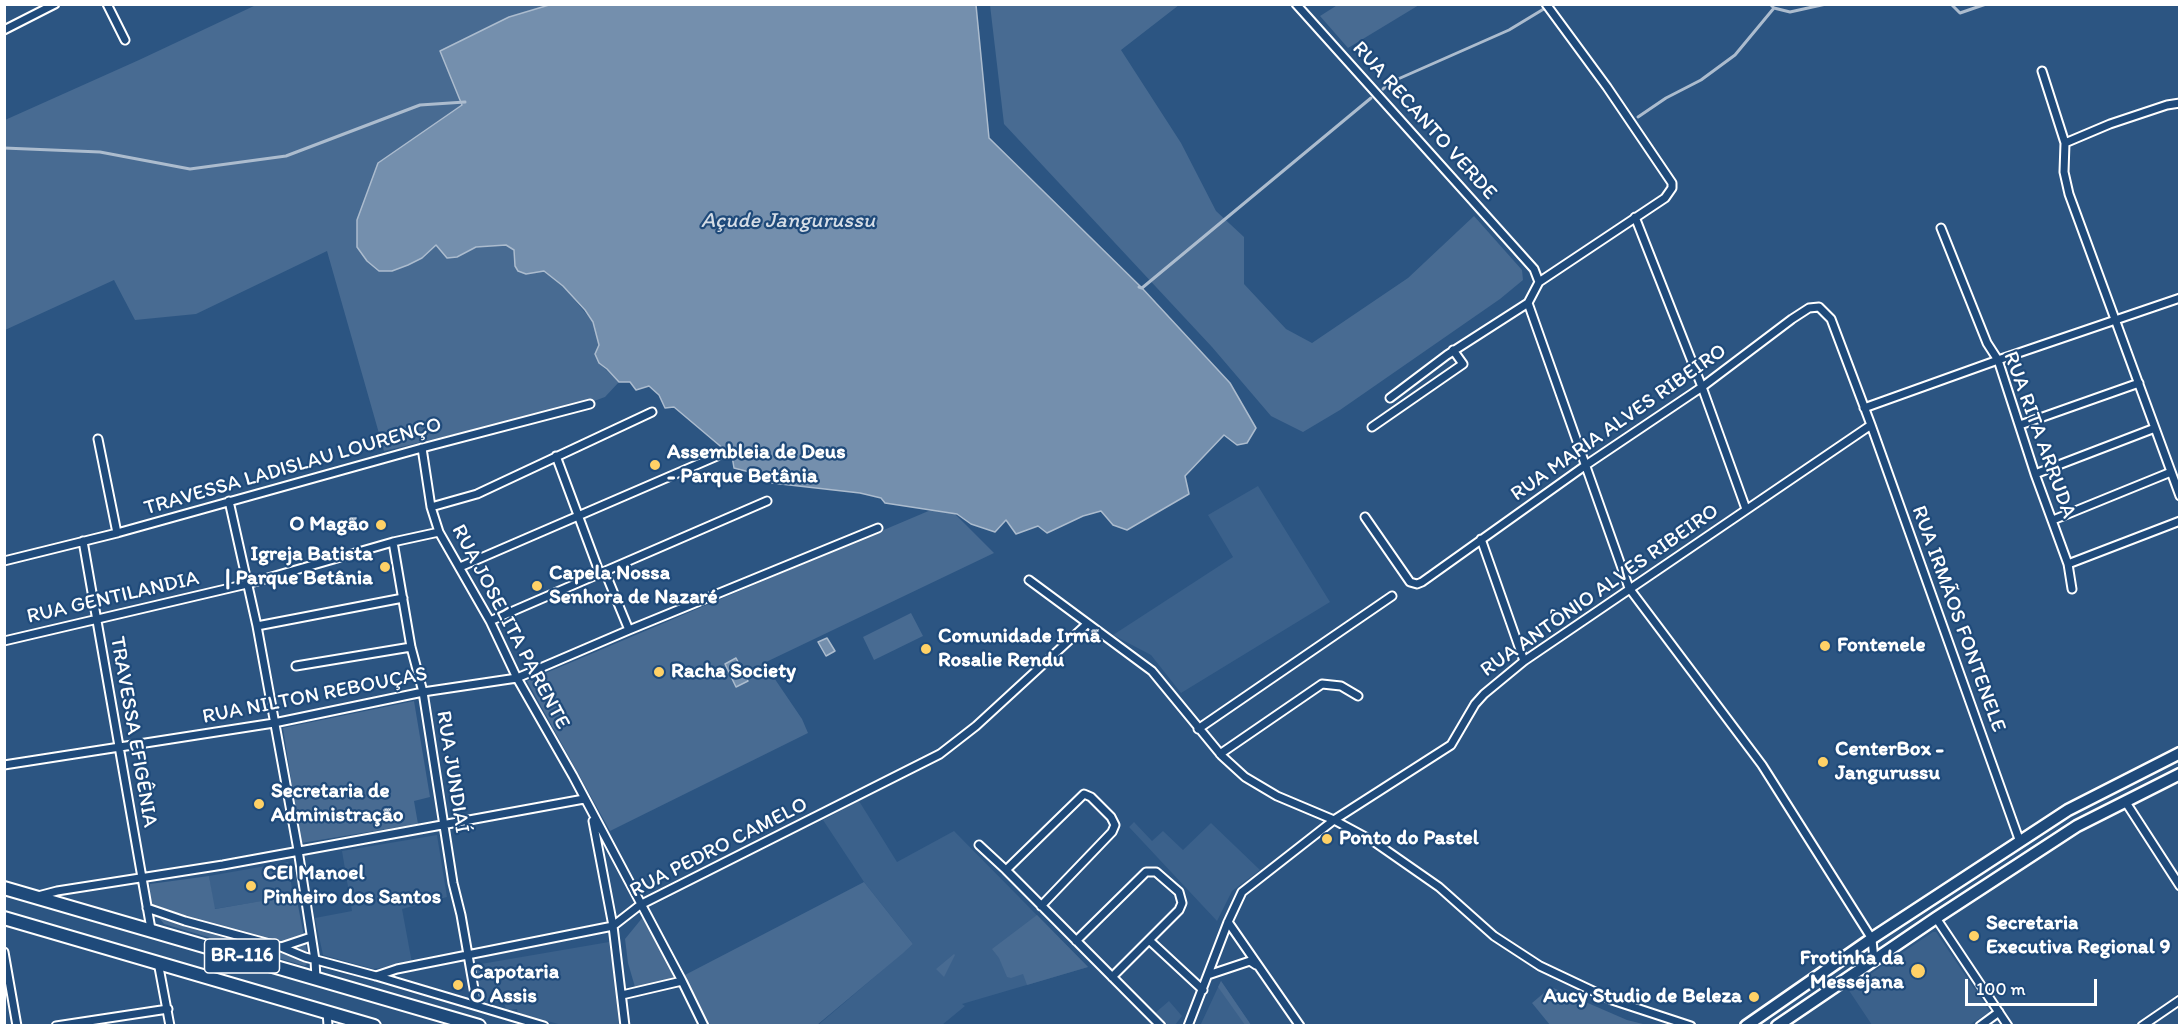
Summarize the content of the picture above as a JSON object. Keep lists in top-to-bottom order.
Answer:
{
  "streets": {
    "highway": ["BR-116"],
    "street": [
      "RUA RECANTO VERDE",
      "RUA MARIA ALVES RIBEIRO",
      "RUA RITA ARRUDA",
      "TRAVESSA LADISLAU LOURENÇO",
      "RUA ANTÔNIO ALVES RIBEIRO",
      "RUA GENTILANDIA",
      "RUA IRMÃOS FONTENELE",
      "RUA JOSELITA PARENTE",
      "RUA NILTON REBOUÇAS",
      "TRAVESSA EFIGÊNIA",
      "RUA JUNDIAÍ",
      "RUA PEDRO CAMELO"
    ]
  },
  "crossings": [
    ["RUA MARIA ALVES RIBEIRO", "RUA IRMÃOS FONTENELE"],
    ["TRAVESSA LADISLAU LOURENÇO", "RUA JOSELITA PARENTE"],
    ["TRAVESSA LADISLAU LOURENÇO", "TRAVESSA EFIGÊNIA"],
    ["RUA ANTÔNIO ALVES RIBEIRO", "RUA IRMÃOS FONTENELE"],
    ["RUA GENTILANDIA", "RUA JOSELITA PARENTE"],
    ["RUA GENTILANDIA", "TRAVESSA EFIGÊNIA"],
    ["RUA GENTILANDIA", "RUA JUNDIAÍ"],
    ["RUA JOSELITA PARENTE", "RUA NILTON REBOUÇAS"],
    ["RUA JOSELITA PARENTE", "RUA PEDRO CAMELO"],
    ["RUA NILTON REBOUÇAS", "TRAVESSA EFIGÊNIA"],
    ["RUA NILTON REBOUÇAS", "RUA JUNDIAÍ"],
    ["TRAVESSA EFIGÊNIA", "BR-116"],
    ["RUA JUNDIAÍ", "RUA PEDRO CAMELO"]
  ],
  "water": ["Açude Jangurussu"],
  "places": [
    "Assembleia de Deus - Parque Betânia",
    "O Magão",
    "Igreja Batista | Parque Betânia",
    "Capela Nossa Senhora de Nazaré",
    "Fontenele",
    "Comunidade Irmã Rosalie Rendu",
    "Racha Society",
    "CenterBox - Jangurussu",
    "Secretaria de Administração",
    "Ponto do Pastel",
    "CEI Manoel Pinheiro dos Santos",
    "Secretaria Executiva Regional 9",
    "Frotinha da Messejana",
    "Capotaria O Assis",
    "Aucy Studio de Beleza"
  ],
  "scale_bar": "100 m"
}
